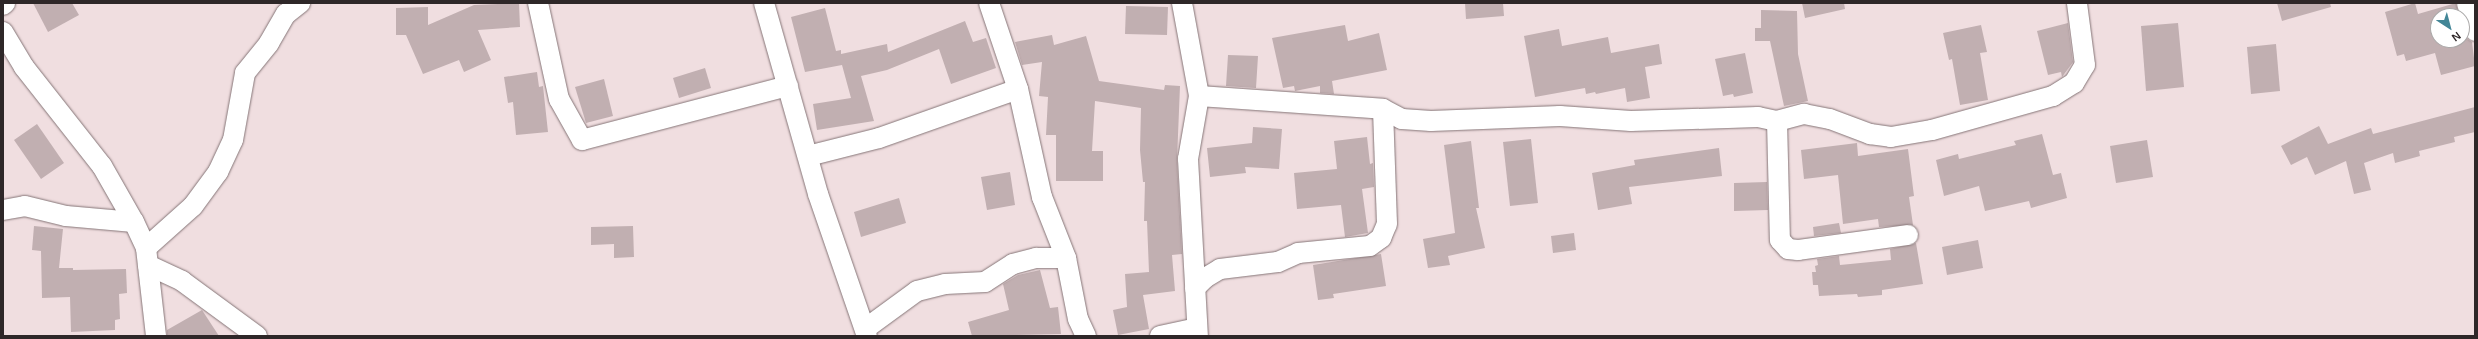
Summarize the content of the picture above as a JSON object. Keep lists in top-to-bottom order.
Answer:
{
  "north": "bottom right"
}
